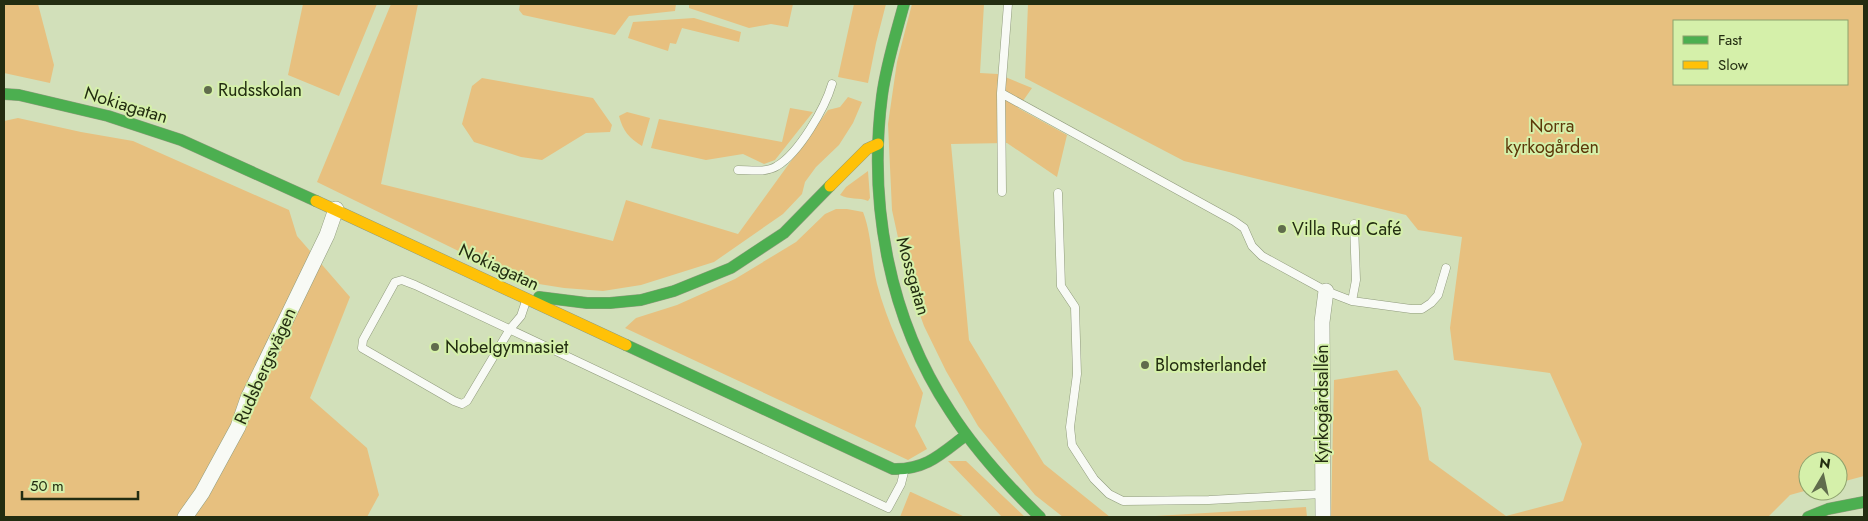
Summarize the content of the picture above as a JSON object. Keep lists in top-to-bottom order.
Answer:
{
  "streets": {
    "main road": ["Nokiagatan", "Mossgatan"],
    "street": ["Rudsbergsvägen", "Kyrkogårdsallén"]
  },
  "crossings": [
    ["Nokiagatan", "Rudsbergsvägen"]
  ],
  "parks": ["Norra kyrkogården"],
  "places": [
    "Rudsskolan",
    "Villa Rud Café",
    "Nobelgymnasiet",
    "Blomsterlandet"
  ],
  "legend": ["Fast", "Slow"],
  "scale_bar": "50 m",
  "north": "top"
}
